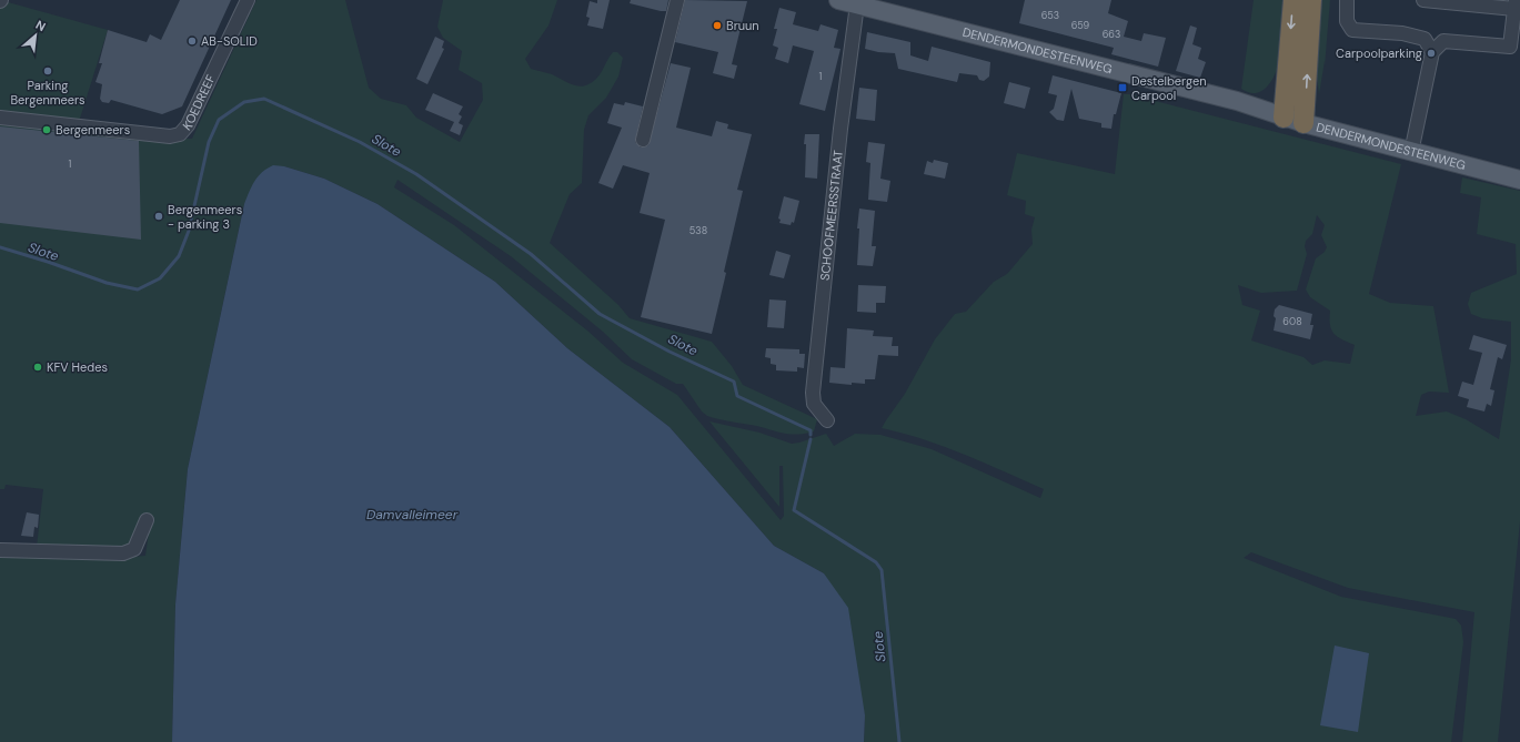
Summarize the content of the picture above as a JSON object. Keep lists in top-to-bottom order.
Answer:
{
  "streets": {
    "main road": ["DENDERMONDESTEENWEG"],
    "street": ["KOEDREEF", "SCHOOFMEERSSTRAAT"]
  },
  "crossings": [
    ["DENDERMONDESTEENWEG", "SCHOOFMEERSSTRAAT"]
  ],
  "water": ["Slote", "Damvalleimeer"],
  "places": {
    "other": [
      "Bruun",
      "AB-SOLID",
      "Carpoolparking",
      "Parking Bergenmeers",
      "Bergenmeers",
      "Bergenmeers - parking 3",
      "KFV Hedes"
    ],
    "transit": ["Destelbergen Carpool"]
  },
  "house_numbers": [
    "653",
    "659",
    "663",
    "1",
    "1",
    "538",
    "608"
  ],
  "north": "top right"
}
